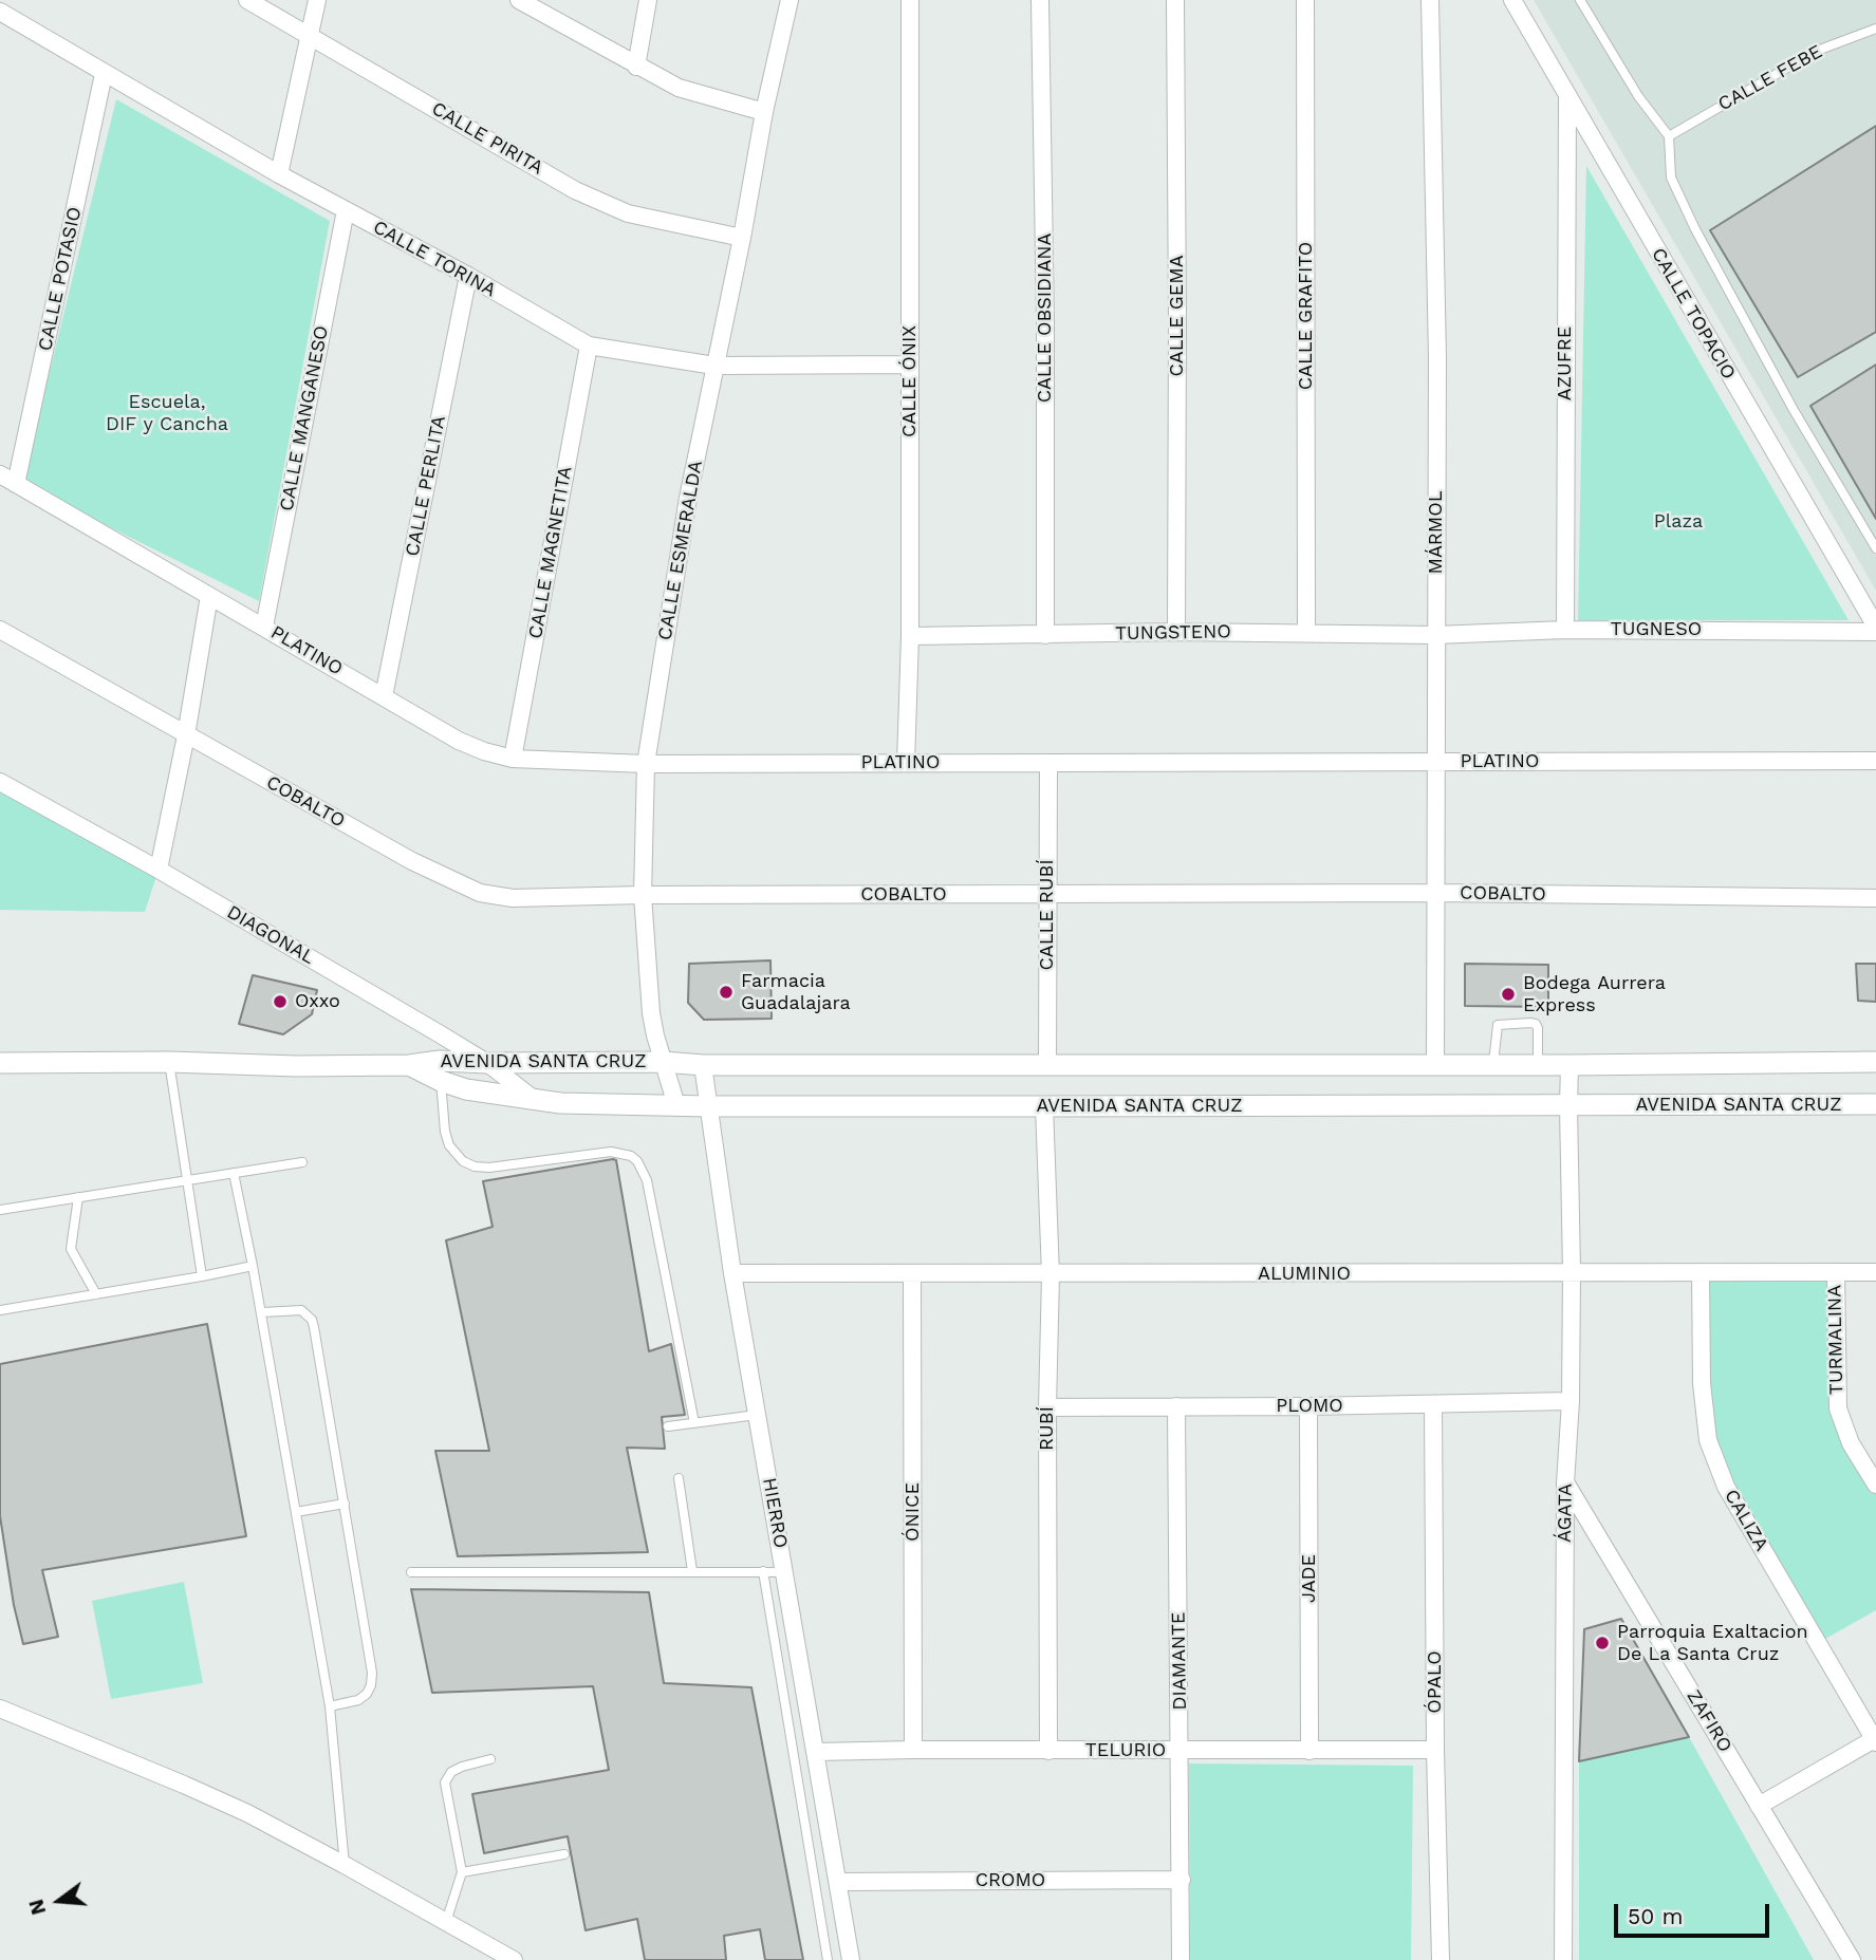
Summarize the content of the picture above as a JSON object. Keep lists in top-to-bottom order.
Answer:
{
  "streets": {
    "street": [
      "CALLE PIRITA",
      "CALLE TORINA",
      "CALLE POTASIO",
      "CALLE TOPACIO",
      "CALLE GEMA",
      "CALLE GRAFITO",
      "CALLE OBSIDIANA",
      "AZUFRE",
      "CALLE ÓNIX",
      "CALLE MANGANESO",
      "CALLE PERLITA",
      "MÁRMOL",
      "CALLE ESMERALDA",
      "CALLE MAGNETITA",
      "TUGNESO",
      "TUNGSTENO",
      "PLATINO",
      "COBALTO",
      "CALLE RUBÍ",
      "DIAGONAL",
      "AVENIDA SANTA CRUZ",
      "ALUMINIO",
      "TURMALINA",
      "PLOMO",
      "RUBÍ",
      "ÓNICE",
      "HIERRO",
      "ÁGATA",
      "CALIZA",
      "JADE",
      "DIAMANTE",
      "ÓPALO",
      "ZAFIRO",
      "TELURIO",
      "CROMO"
    ],
    "lane": ["CALLE FEBE"]
  },
  "crossings": [
    ["CALLE PIRITA", "CALLE ESMERALDA"],
    ["CALLE TORINA", "CALLE POTASIO"],
    ["CALLE TORINA", "CALLE ÓNIX"],
    ["CALLE TORINA", "CALLE MANGANESO"],
    ["CALLE TORINA", "CALLE PERLITA"],
    ["CALLE TORINA", "CALLE ESMERALDA"],
    ["CALLE TORINA", "CALLE MAGNETITA"],
    ["CALLE POTASIO", "PLATINO"],
    ["CALLE TOPACIO", "AZUFRE"],
    ["CALLE TOPACIO", "TUGNESO"],
    ["CALLE GEMA", "TUNGSTENO"],
    ["CALLE GRAFITO", "TUNGSTENO"],
    ["CALLE OBSIDIANA", "TUNGSTENO"],
    ["AZUFRE", "TUGNESO"],
    ["CALLE ÓNIX", "TUNGSTENO"],
    ["CALLE ÓNIX", "PLATINO"],
    ["CALLE MANGANESO", "PLATINO"],
    ["CALLE PERLITA", "PLATINO"],
    ["MÁRMOL", "TUGNESO"],
    ["MÁRMOL", "TUNGSTENO"],
    ["MÁRMOL", "PLATINO"],
    ["MÁRMOL", "COBALTO"],
    ["MÁRMOL", "AVENIDA SANTA CRUZ"],
    ["CALLE ESMERALDA", "PLATINO"],
    ["CALLE ESMERALDA", "COBALTO"],
    ["CALLE ESMERALDA", "AVENIDA SANTA CRUZ"],
    ["CALLE MAGNETITA", "PLATINO"],
    ["TUGNESO", "TUNGSTENO"],
    ["PLATINO", "CALLE RUBÍ"],
    ["COBALTO", "CALLE RUBÍ"],
    ["CALLE RUBÍ", "AVENIDA SANTA CRUZ"],
    ["DIAGONAL", "AVENIDA SANTA CRUZ"],
    ["AVENIDA SANTA CRUZ", "RUBÍ"],
    ["AVENIDA SANTA CRUZ", "HIERRO"],
    ["AVENIDA SANTA CRUZ", "ÁGATA"],
    ["ALUMINIO", "TURMALINA"],
    ["ALUMINIO", "RUBÍ"],
    ["ALUMINIO", "ÓNICE"],
    ["ALUMINIO", "HIERRO"],
    ["ALUMINIO", "ÁGATA"],
    ["ALUMINIO", "CALIZA"],
    ["PLOMO", "RUBÍ"],
    ["PLOMO", "ÁGATA"],
    ["PLOMO", "JADE"],
    ["PLOMO", "DIAMANTE"],
    ["PLOMO", "ÓPALO"],
    ["RUBÍ", "TELURIO"],
    ["ÓNICE", "TELURIO"],
    ["HIERRO", "TELURIO"],
    ["HIERRO", "CROMO"],
    ["ÁGATA", "ZAFIRO"],
    ["JADE", "TELURIO"],
    ["DIAMANTE", "TELURIO"],
    ["DIAMANTE", "CROMO"],
    ["ÓPALO", "TELURIO"]
  ],
  "parks": ["Escuela, DIF y Cancha", "Plaza"],
  "places": [
    "Farmacia Guadalajara",
    "Bodega Aurrera Express",
    "Oxxo",
    "Parroquia Exaltacion De La Santa Cruz"
  ],
  "scale_bar": "50 m",
  "north": "left"
}
